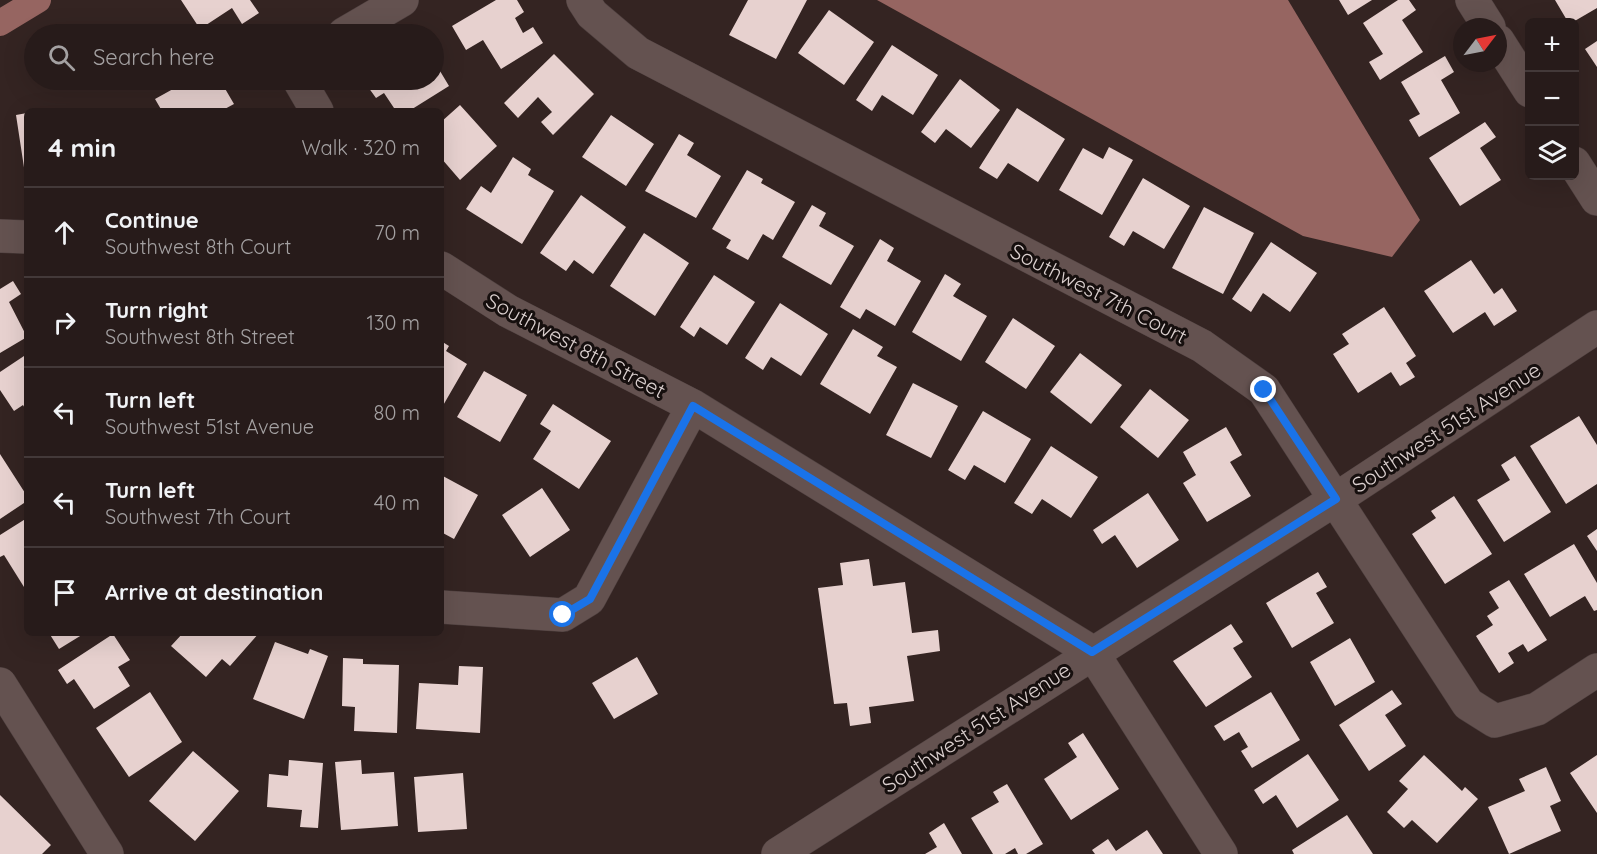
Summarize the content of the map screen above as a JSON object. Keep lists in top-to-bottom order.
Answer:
{
  "streets": {
    "street": ["Southwest 7th Court", "Southwest 8th Street", "Southwest 51st Avenue"]
  },
  "crossings": [
    ["Southwest 7th Court", "Southwest 51st Avenue"],
    ["Southwest 8th Street", "Southwest 51st Avenue"]
  ],
  "north": "top right",
  "page": {
    "map_buttons": ["+", "−"],
    "search": "Search here",
    "heading": ["4 min", "Walk · 320 m"],
    "list": [
      ["Continue", "Southwest 8th Court", "70 m"],
      ["Turn right", "Southwest 8th Street", "130 m"],
      ["Turn left", "Southwest 51st Avenue", "80 m"],
      ["Turn left", "Southwest 7th Court", "40 m"],
      "Arrive at destination"
    ]
  }
}
